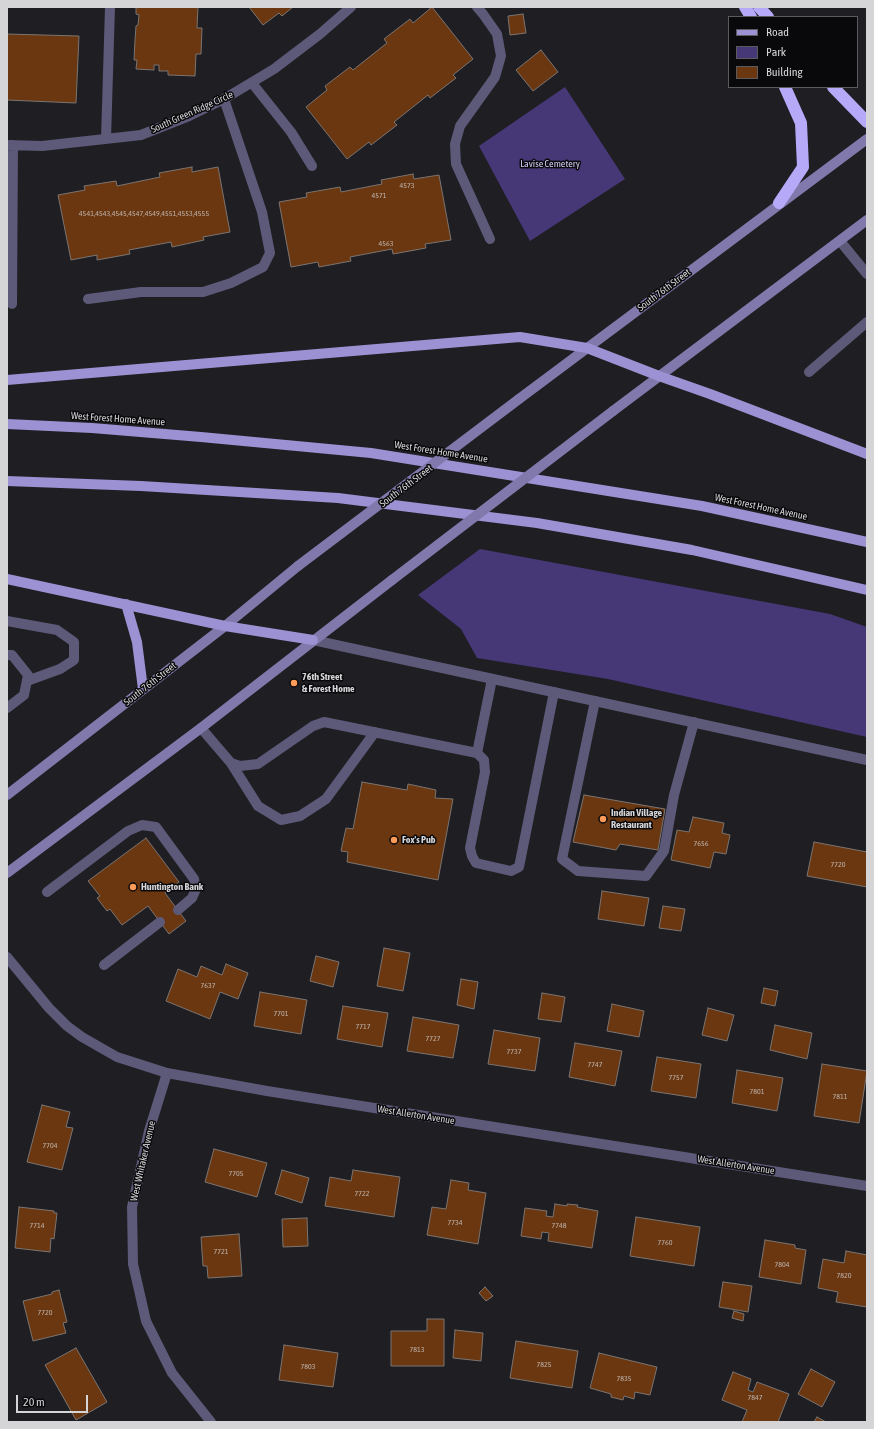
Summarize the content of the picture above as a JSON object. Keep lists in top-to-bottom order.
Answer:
{
  "streets": {
    "main road": ["South 76th Street", "West Forest Home Avenue"],
    "street": ["South Green Ridge Circle", "West Allerton Avenue", "West Whitaker Avenue"]
  },
  "crossings": [
    ["West Allerton Avenue", "West Whitaker Avenue"]
  ],
  "parks": ["Lavise Cemetery"],
  "places": [
    "76th Street & Forest Home",
    "Indian Village Restaurant",
    "Fox’s Pub",
    "Huntington Bank"
  ],
  "house_numbers": [
    "4573",
    "4571",
    "4541,4543,4545,4547,4549,4551,4553,4555",
    "4563",
    "7656",
    "7720",
    "7637",
    "7701",
    "7717",
    "7727",
    "7737",
    "7747",
    "7757",
    "7801",
    "7811",
    "7704",
    "7705",
    "7722",
    "7734",
    "7714",
    "7748",
    "7760",
    "7721",
    "7804",
    "7820",
    "7720",
    "7813",
    "7825",
    "7803",
    "7835",
    "7847"
  ],
  "legend": ["Road", "Park", "Building"],
  "scale_bar": "20 m"
}
